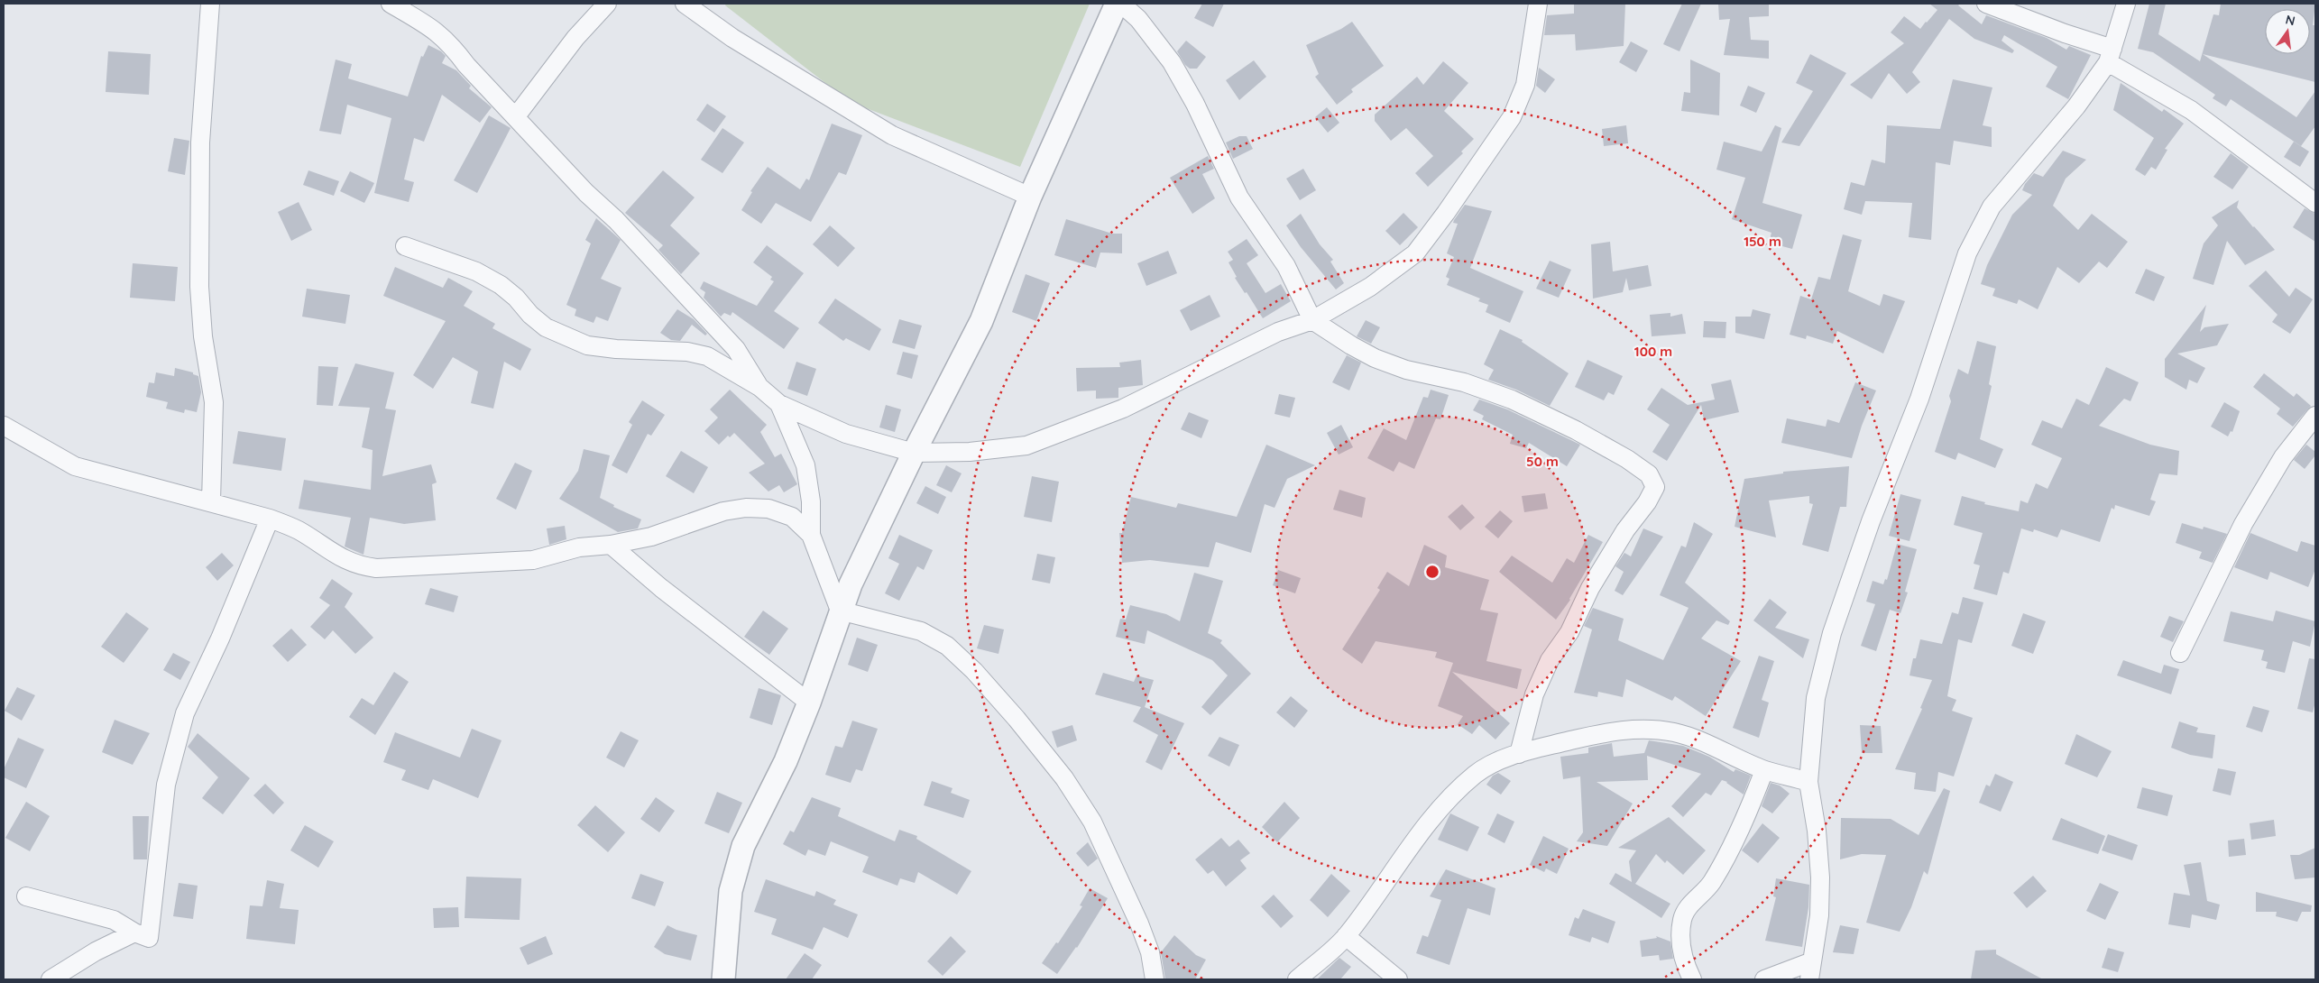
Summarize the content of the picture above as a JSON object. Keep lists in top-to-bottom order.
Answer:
{
  "north": "top",
  "rings": ["150 m", "100 m", "50 m"]
}
